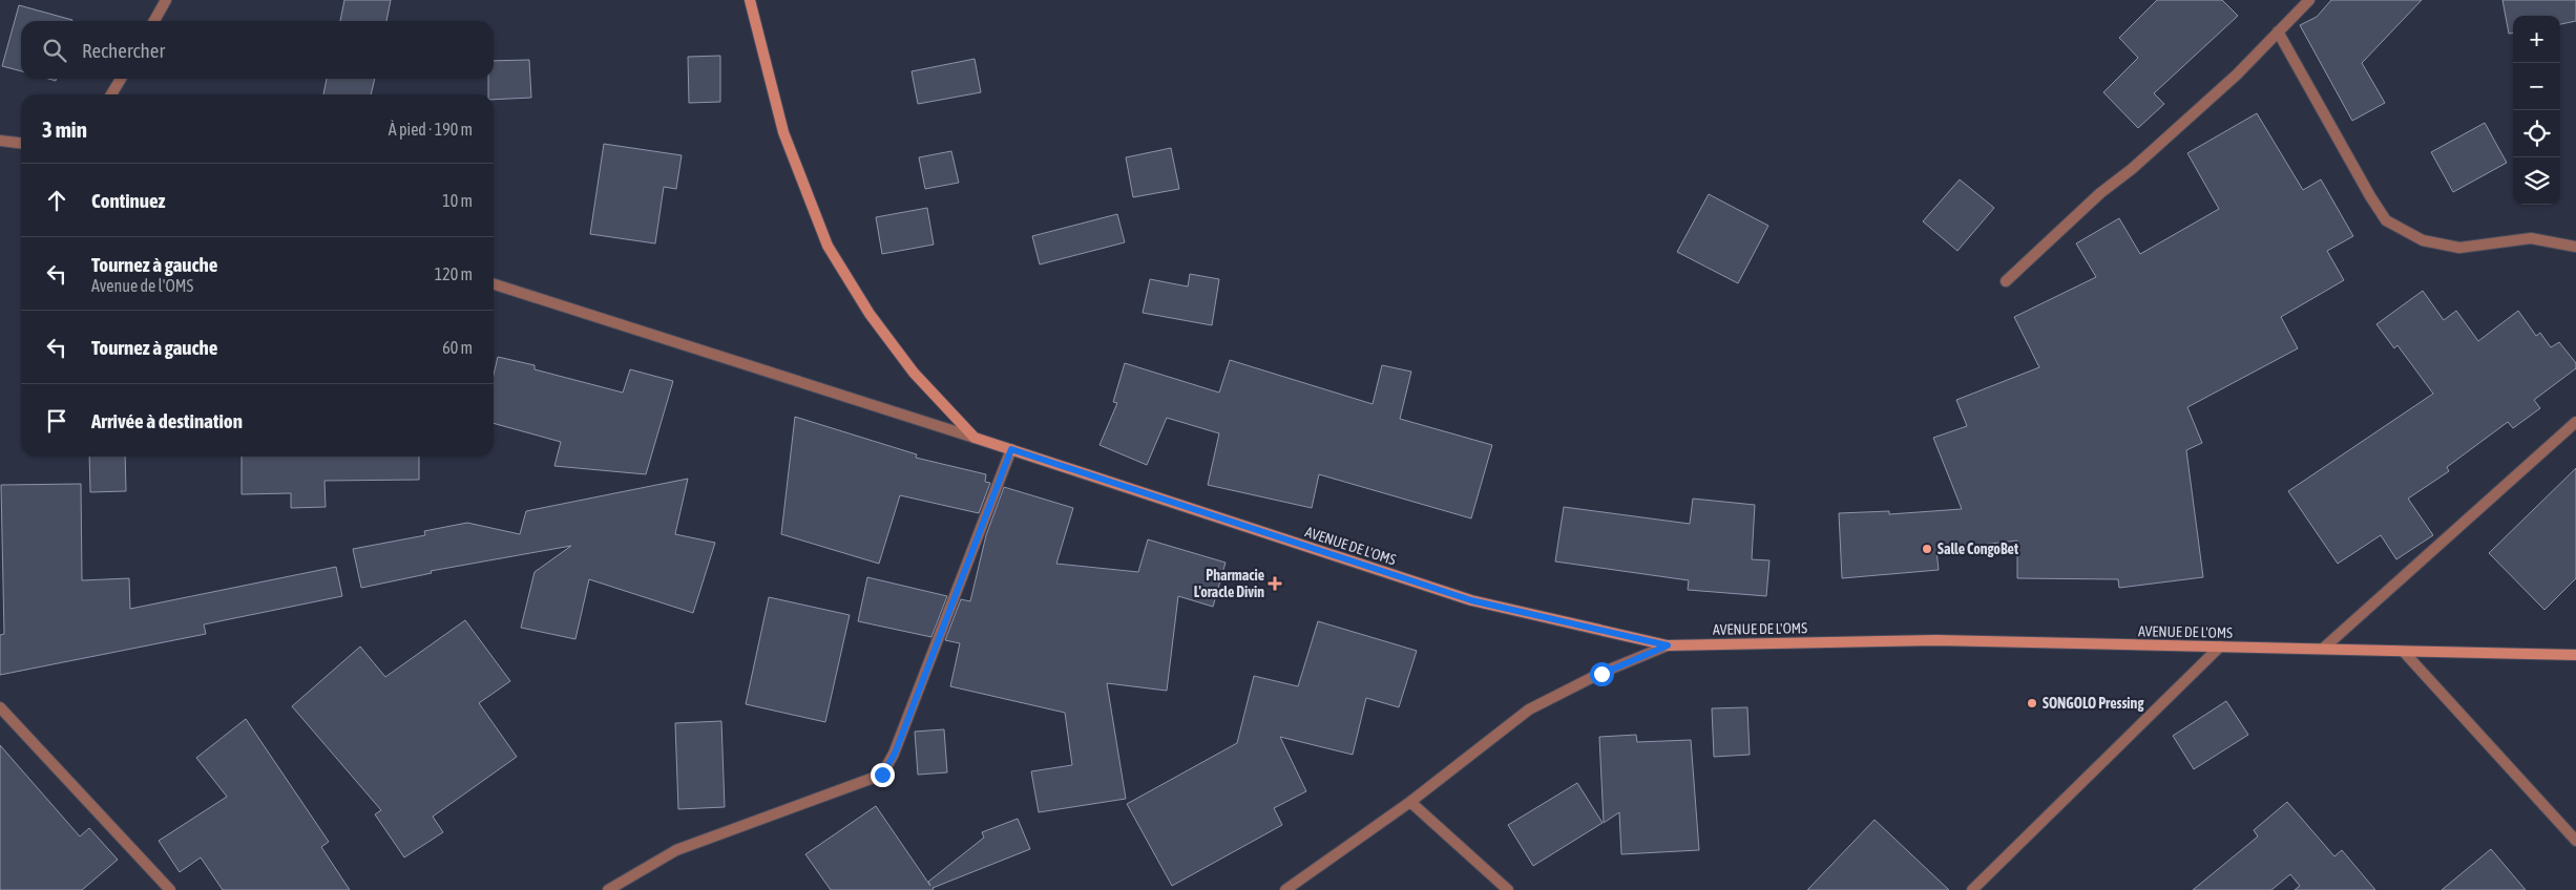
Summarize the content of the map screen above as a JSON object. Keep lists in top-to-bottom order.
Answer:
{
  "streets": {
    "street": ["AVENUE DE L'OMS"]
  },
  "places": {
    "other": ["Salle CongoBet", "SONGOLO Pressing"],
    "health": ["Pharmacie L'oracle Divin"]
  },
  "page": {
    "map_buttons": ["+", "−"],
    "search": "Rechercher",
    "heading": ["3 min", "À pied · 190 m"],
    "list": [
      ["Continuez", "10 m"],
      ["Tournez à gauche", "Avenue de l'OMS", "120 m"],
      ["Tournez à gauche", "60 m"],
      "Arrivée à destination"
    ]
  }
}
